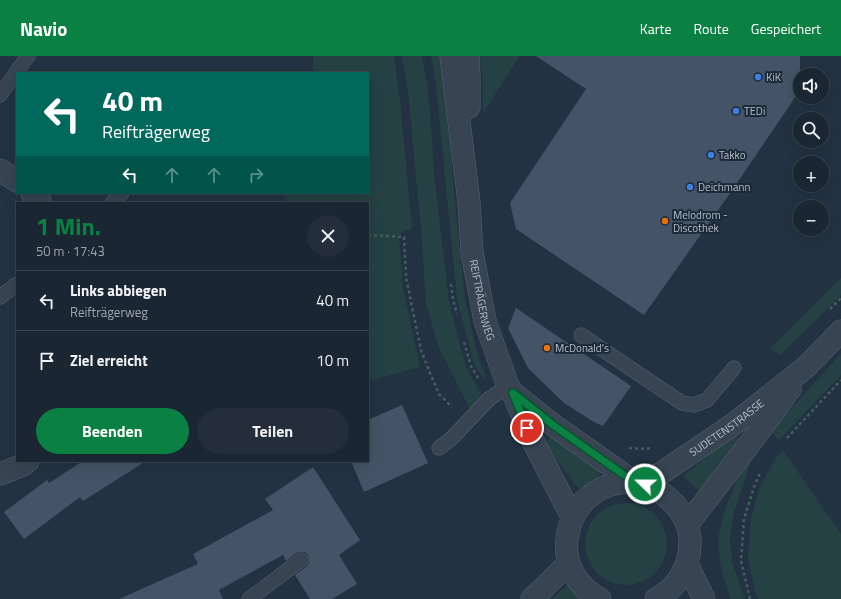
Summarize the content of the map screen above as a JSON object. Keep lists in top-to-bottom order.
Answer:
{
  "streets": {
    "street": ["REIFTRÄGERWEG", "SUDETENSTRASSE"]
  },
  "places": [
    "KiK",
    "TEDi",
    "Takko",
    "Deichmann",
    "Melodrom - Discothek",
    "McDonald's"
  ],
  "page": {
    "header": "Navio",
    "nav": ["Karte", "Route", "Gespeichert"],
    "map_buttons": ["+", "−"],
    "turn": ["40 m", "Reifträgerweg"],
    "heading": ["1 Min.", "50 m · 17:43"],
    "list": [
      {
        "name": "Links abbiegen",
        "note": "Reifträgerweg",
        "value": "40 m"
      },
      {
        "name": "Ziel erreicht",
        "value": "10 m"
      }
    ],
    "buttons": ["Beenden", "Teilen"]
  }
}
